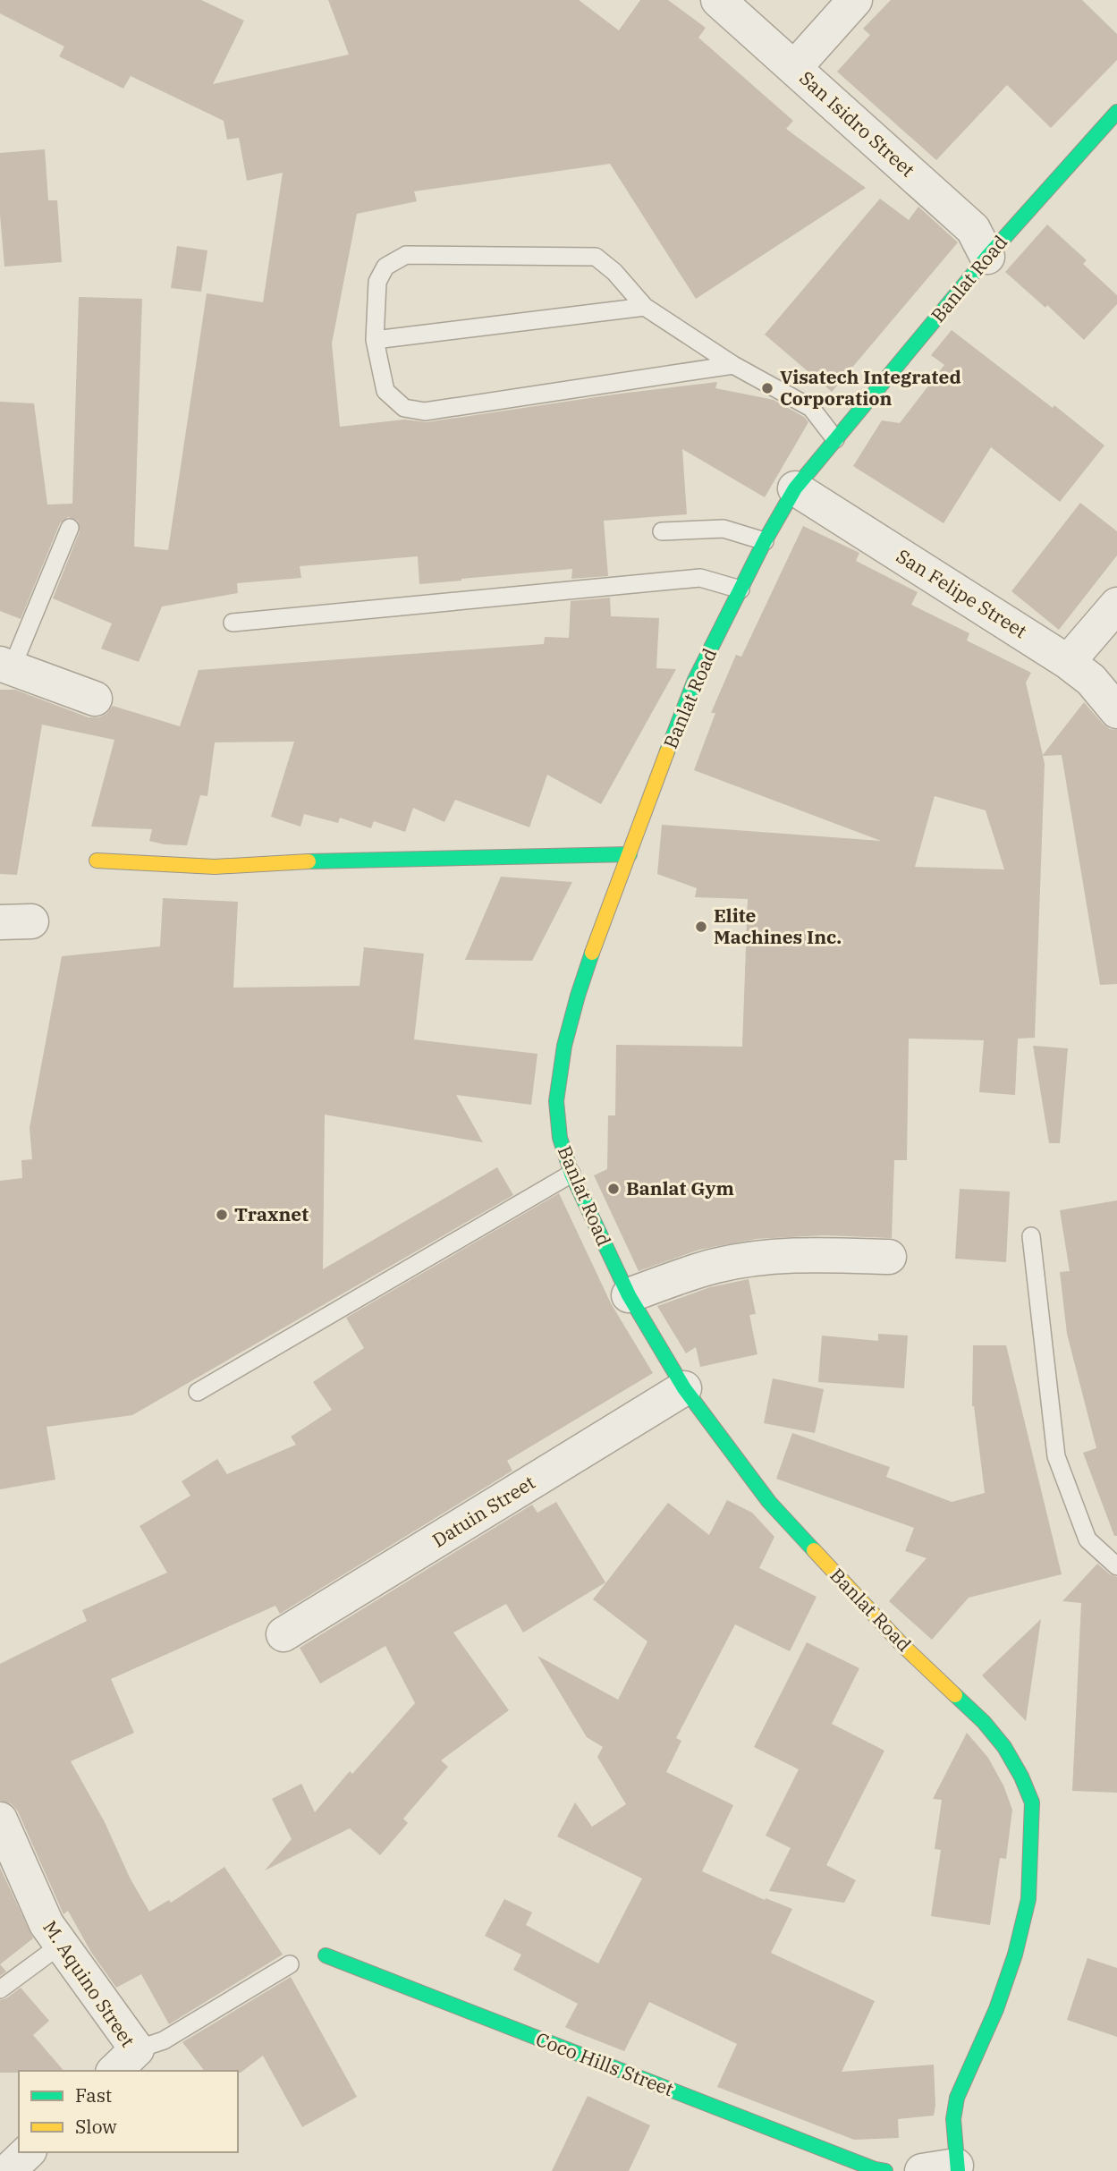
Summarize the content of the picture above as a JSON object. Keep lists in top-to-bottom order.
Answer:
{
  "streets": {
    "street": [
      "San Isidro Street",
      "Banlat Road",
      "San Felipe Street",
      "Datuin Street",
      "M. Aquino Street",
      "Coco Hills Street"
    ]
  },
  "crossings": [
    ["San Isidro Street", "Banlat Road"],
    ["Banlat Road", "San Felipe Street"],
    ["Banlat Road", "Datuin Street"]
  ],
  "places": [
    "Visatech Integrated Corporation",
    "Elite Machines Inc.",
    "Banlat Gym",
    "Traxnet"
  ],
  "legend": ["Fast", "Slow"]
}
